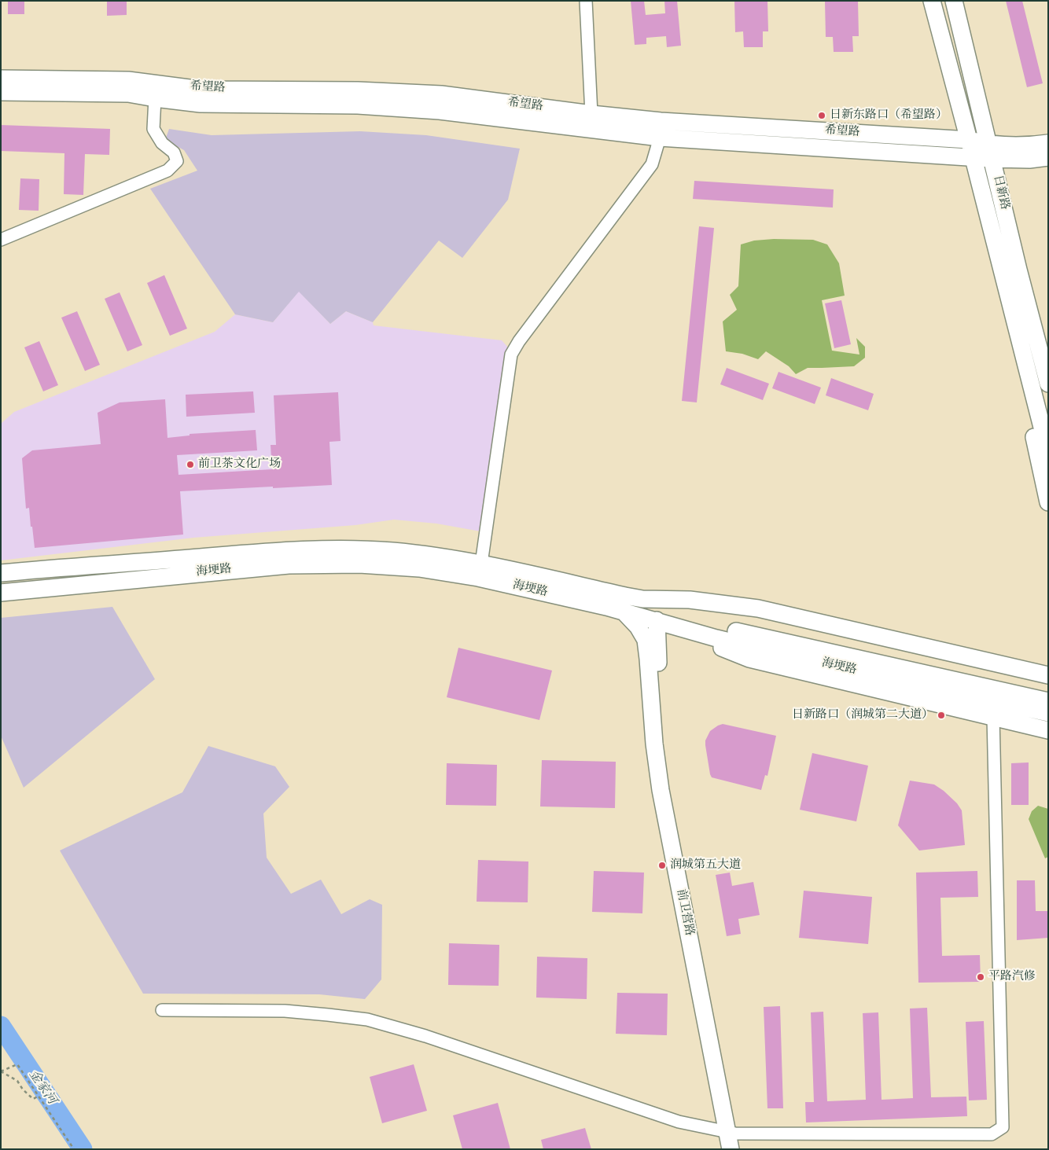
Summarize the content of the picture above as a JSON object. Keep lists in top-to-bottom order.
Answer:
{
  "streets": {
    "main road": [
      "希望路",
      "日新路",
      "海埂路",
      "前卫营路"
    ]
  },
  "crossings": [
    ["希望路", "日新路"],
    ["海埂路", "前卫营路"]
  ],
  "water": ["金家河"],
  "places": [
    "日新东路口（希望路）",
    "前卫茶文化广场",
    "日新路口（润城第二大道）",
    "润城第五大道",
    "平路汽修"
  ]
}
